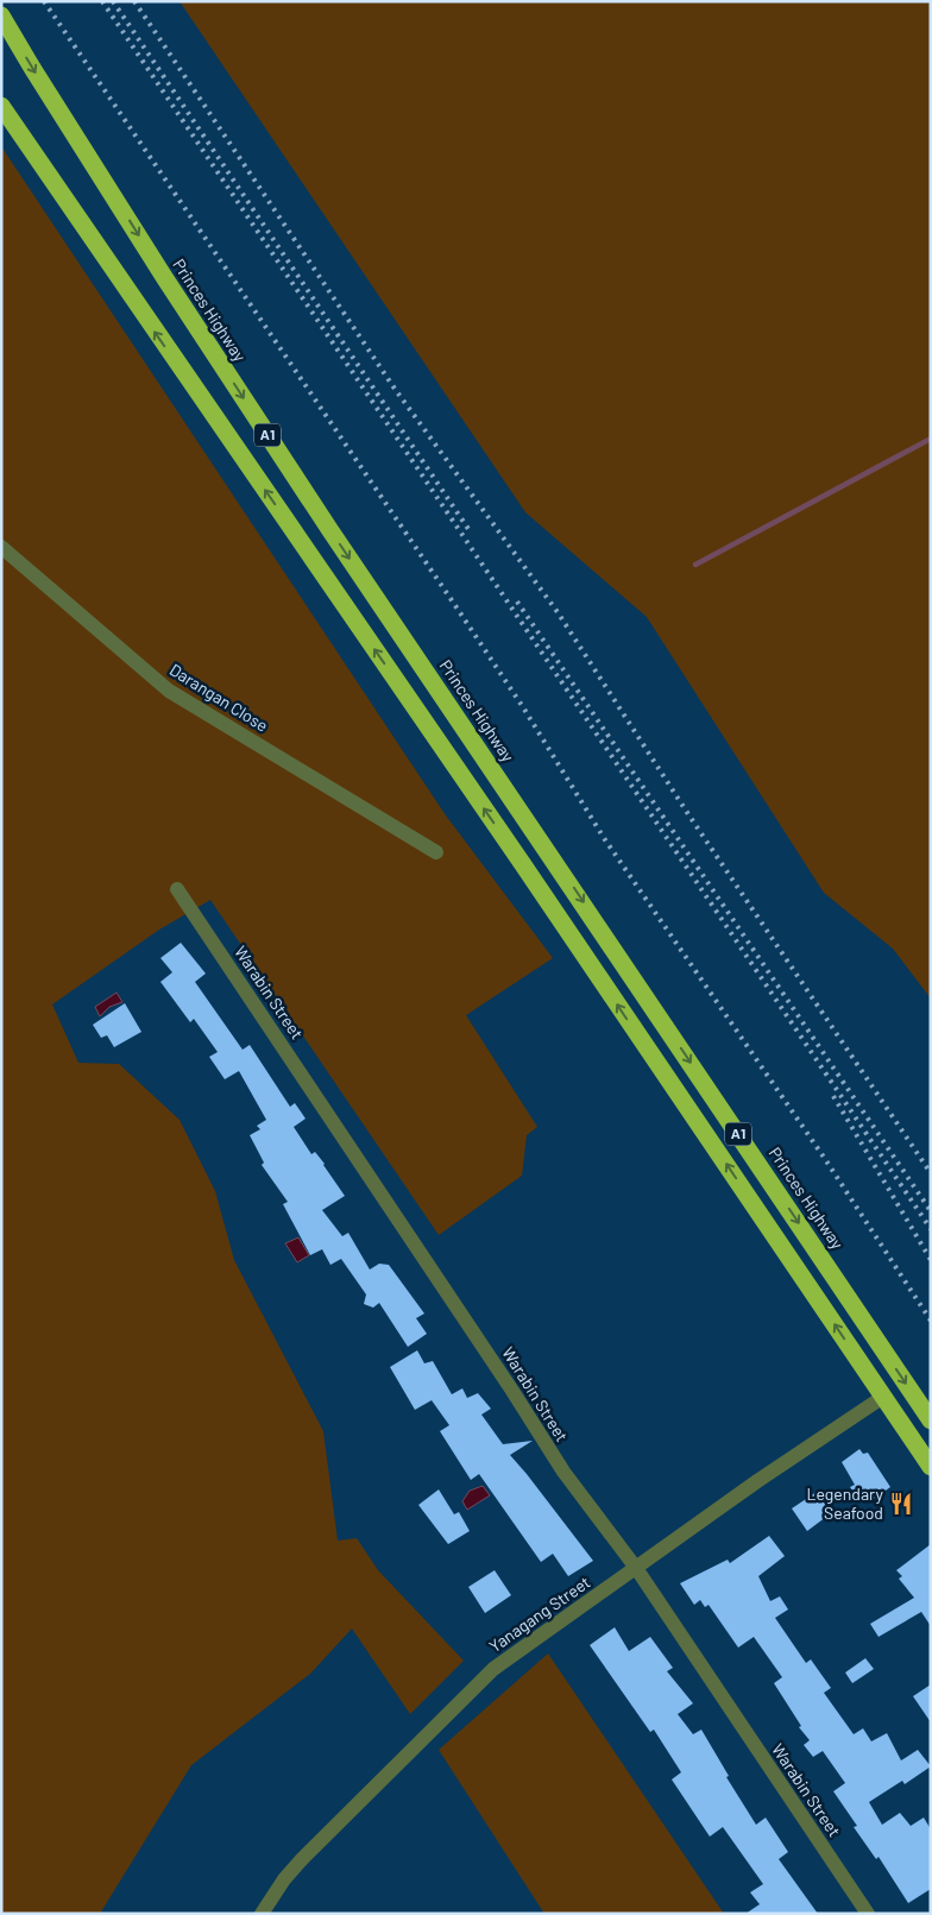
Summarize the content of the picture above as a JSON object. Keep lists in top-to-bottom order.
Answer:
{
  "streets": {
    "highway": ["Princes Highway", "A1"],
    "street": ["Darangan Close", "Warabin Street", "Yanagang Street"]
  },
  "crossings": [
    ["A1", "Yanagang Street"],
    ["Warabin Street", "Yanagang Street"]
  ],
  "places": {
    "restaurant": ["Legendary Seafood"]
  }
}
